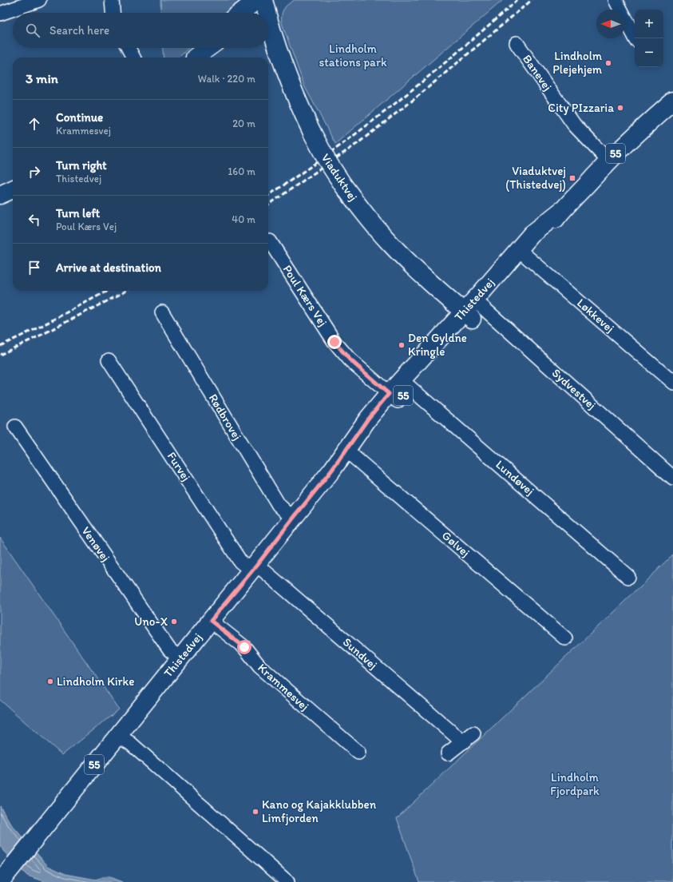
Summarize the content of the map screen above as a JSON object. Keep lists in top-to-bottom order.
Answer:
{
  "streets": {
    "main road": ["55", "Viaduktvej", "Thistedvej"],
    "street": [
      "Banevej",
      "Poul Kærs Vej",
      "Løkkevej",
      "Sydvestvej",
      "Rødbrovej",
      "Furvej",
      "Lundøvej",
      "Venøvej",
      "Gølvej",
      "Sundvej",
      "Krammesvej"
    ]
  },
  "crossings": [
    ["Banevej", "Thistedvej"],
    ["Viaduktvej", "Thistedvej"],
    ["Viaduktvej", "Sydvestvej"],
    ["Poul Kærs Vej", "Thistedvej"],
    ["Thistedvej", "Løkkevej"],
    ["Thistedvej", "Sydvestvej"],
    ["Thistedvej", "Rødbrovej"],
    ["Thistedvej", "Furvej"],
    ["Thistedvej", "Lundøvej"],
    ["Thistedvej", "Venøvej"],
    ["Thistedvej", "Gølvej"],
    ["Thistedvej", "Sundvej"],
    ["Thistedvej", "Krammesvej"],
    ["Furvej", "Sundvej"]
  ],
  "parks": ["Lindholm stations park", "Lindholm Fjordpark"],
  "places": {
    "other": [
      "Lindholm Plejehjem",
      "City PIzzaria",
      "Den Gyldne Kringle",
      "Uno-X",
      "Lindholm Kirke",
      "Kano og Kajakklubben Limfjorden"
    ],
    "transit": ["Viaduktvej (Thistedvej)"]
  },
  "north": "left",
  "page": {
    "map_buttons": ["+", "−"],
    "search": "Search here",
    "heading": ["3 min", "Walk · 220 m"],
    "list": [
      ["Continue", "Krammesvej", "20 m"],
      ["Turn right", "Thistedvej", "160 m"],
      ["Turn left", "Poul Kærs Vej", "40 m"],
      "Arrive at destination"
    ]
  }
}
